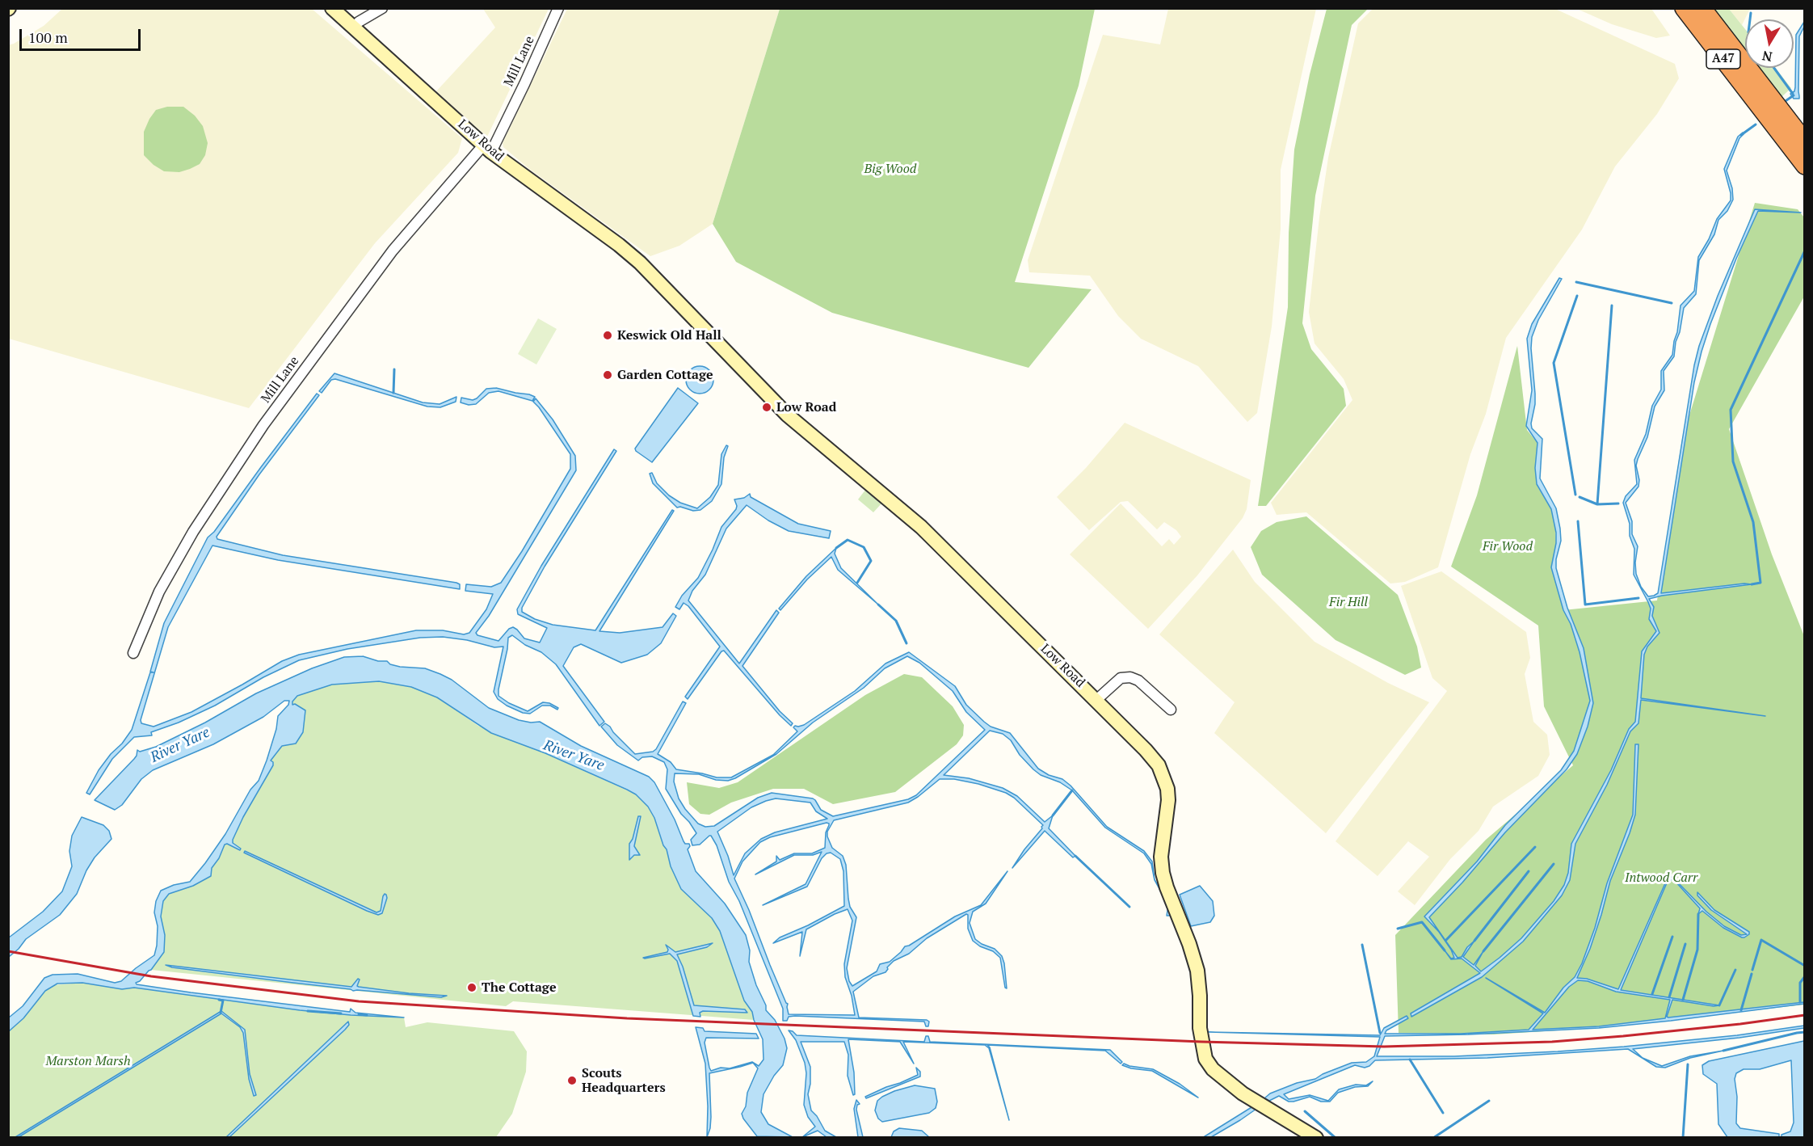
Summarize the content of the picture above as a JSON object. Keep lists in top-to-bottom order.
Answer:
{
  "streets": {
    "highway": ["A47"],
    "street": ["Mill Lane", "Low Road"]
  },
  "crossings": [
    ["Mill Lane", "Low Road"]
  ],
  "water": ["River Yare"],
  "parks": [
    "Big Wood",
    "Fir Wood",
    "Fir Hill",
    "Intwood Carr",
    "Marston Marsh"
  ],
  "places": [
    "Keswick Old Hall",
    "Garden Cottage",
    "Low Road",
    "The Cottage",
    "Scouts Headquarters"
  ],
  "scale_bar": "100 m",
  "north": "bottom"
}
